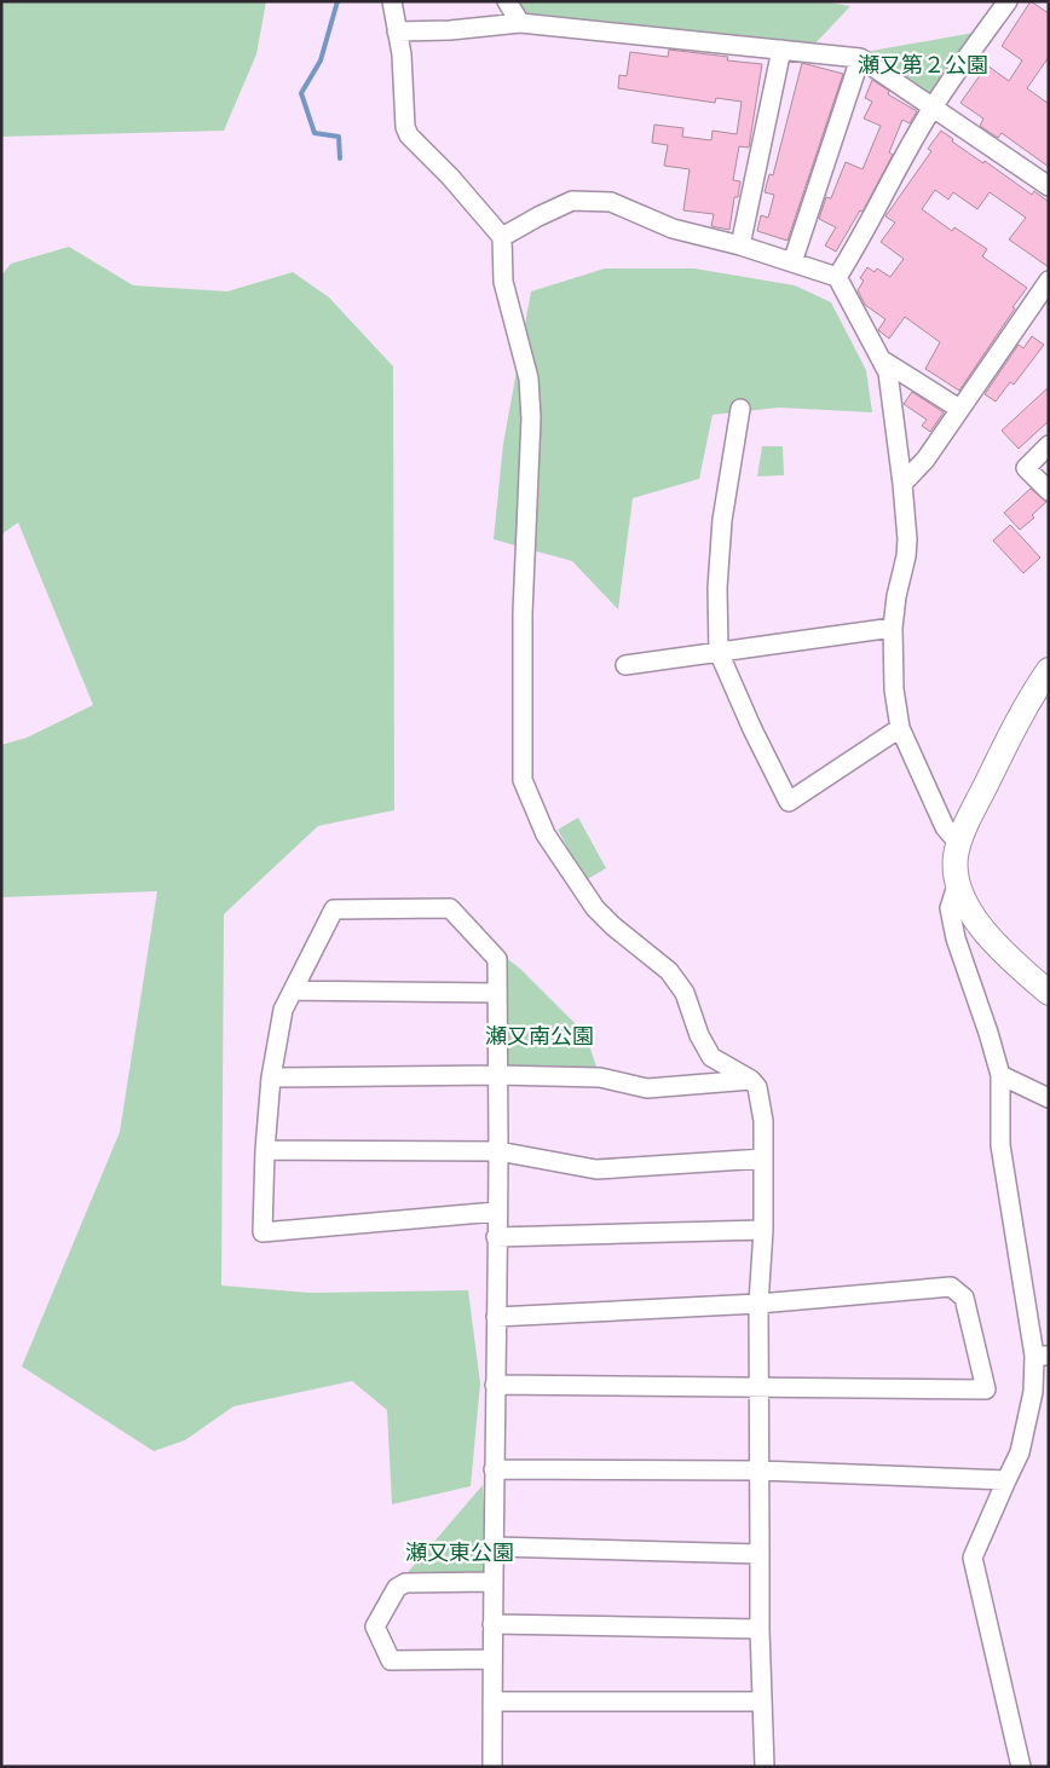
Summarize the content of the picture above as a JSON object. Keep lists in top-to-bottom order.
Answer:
{
  "parks": ["瀬又第２公園", "瀬又南公園", "瀬又東公園"]
}
